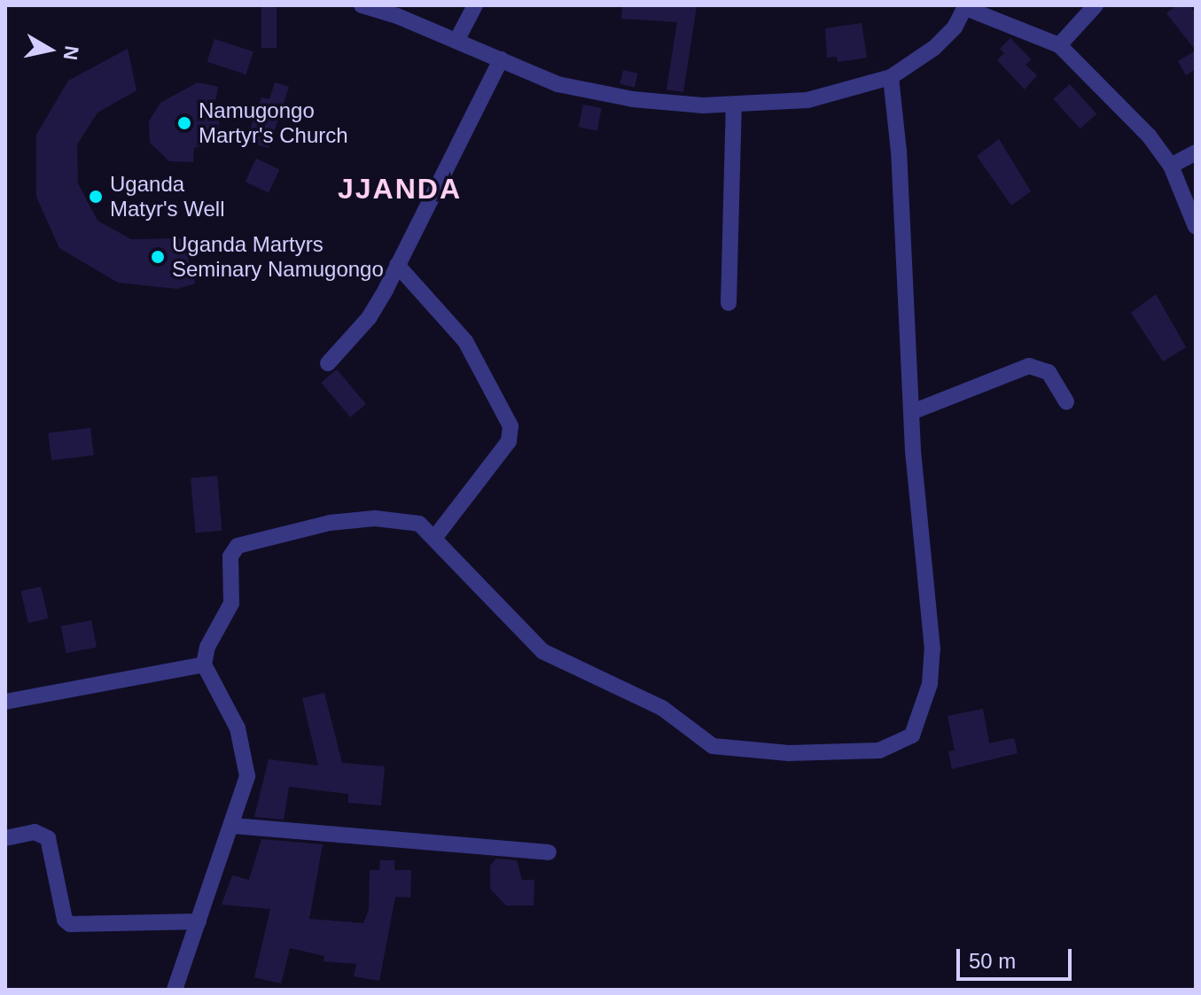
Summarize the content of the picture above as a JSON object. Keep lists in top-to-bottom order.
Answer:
{
  "districts": ["JJANDA"],
  "places": ["Namugongo Martyr's Church", "Uganda Matyr's Well", "Uganda Martyrs Seminary Namugongo"],
  "scale_bar": "50 m",
  "north": "right"
}
